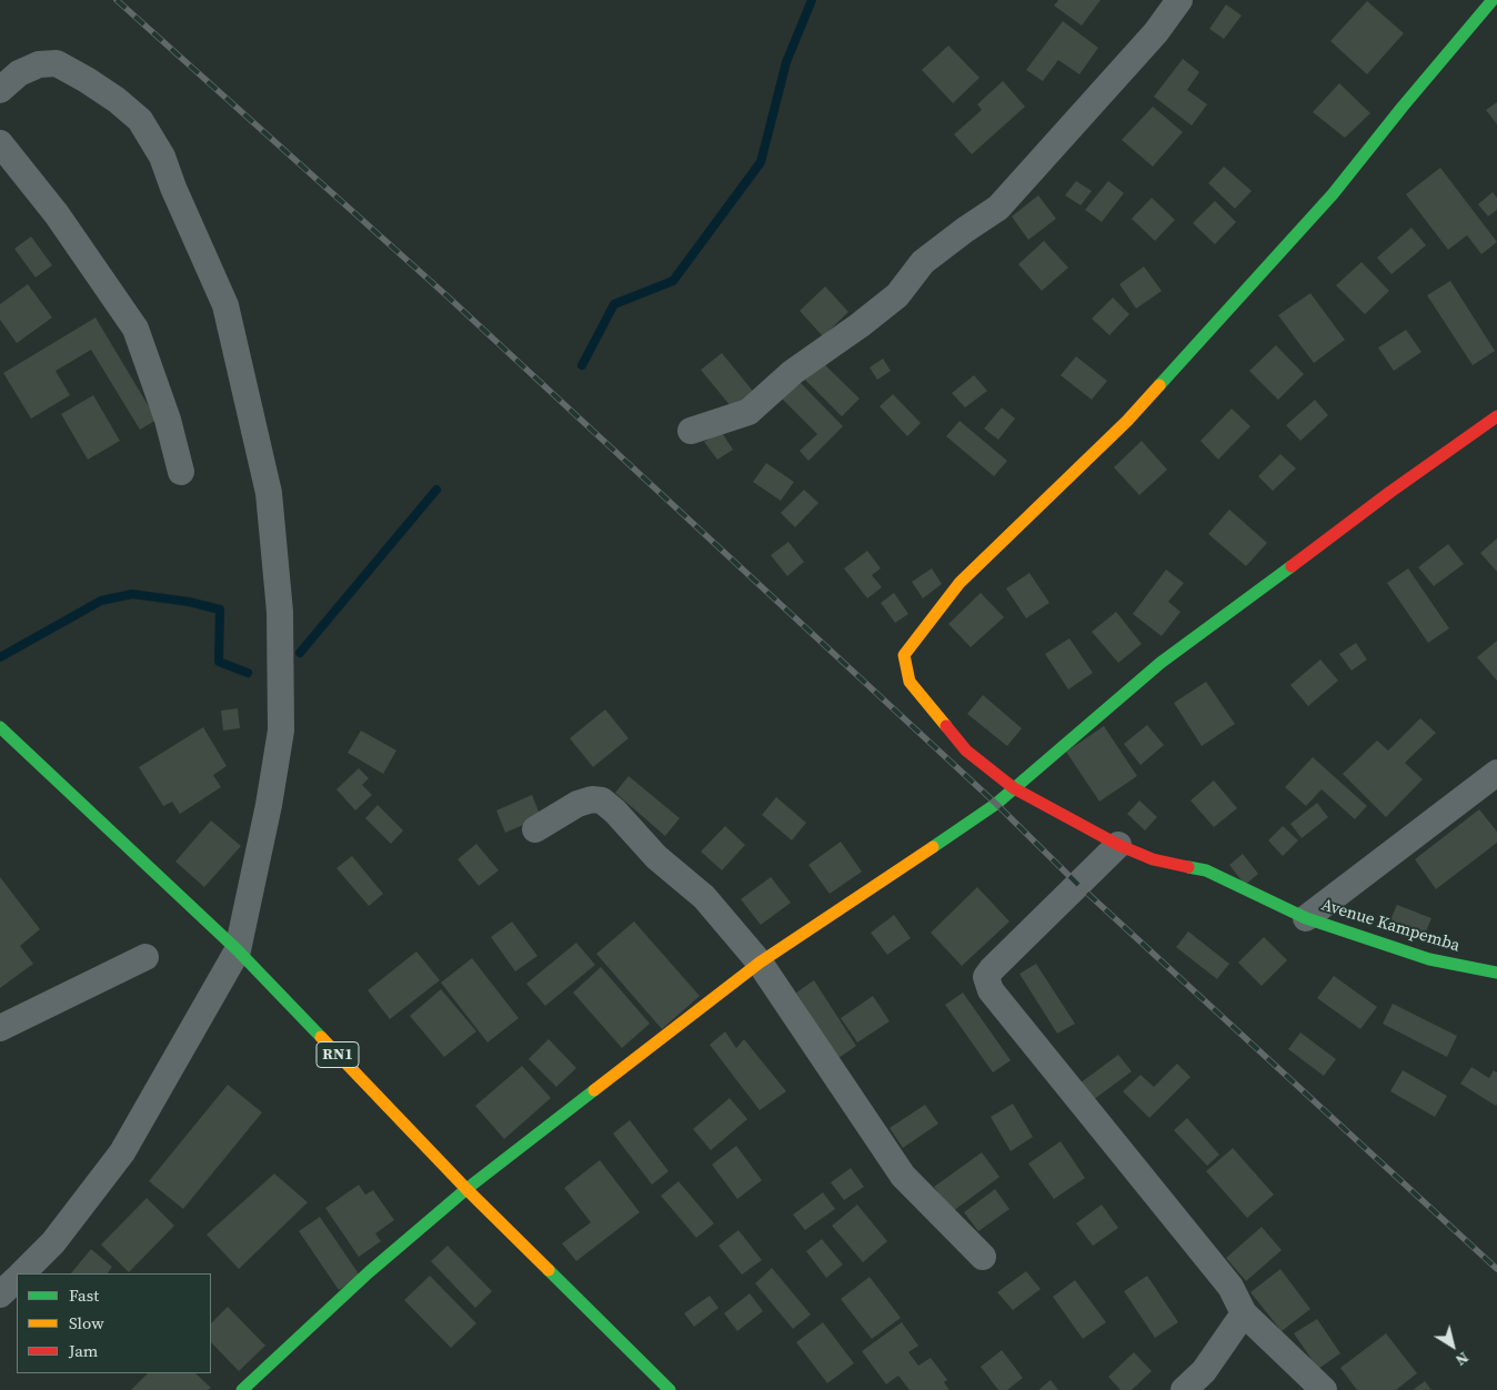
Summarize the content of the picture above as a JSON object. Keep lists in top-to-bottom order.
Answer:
{
  "streets": {
    "main road": ["Avenue Kampemba", "RN1"]
  },
  "legend": ["Fast", "Slow", "Jam"],
  "north": "bottom right"
}
